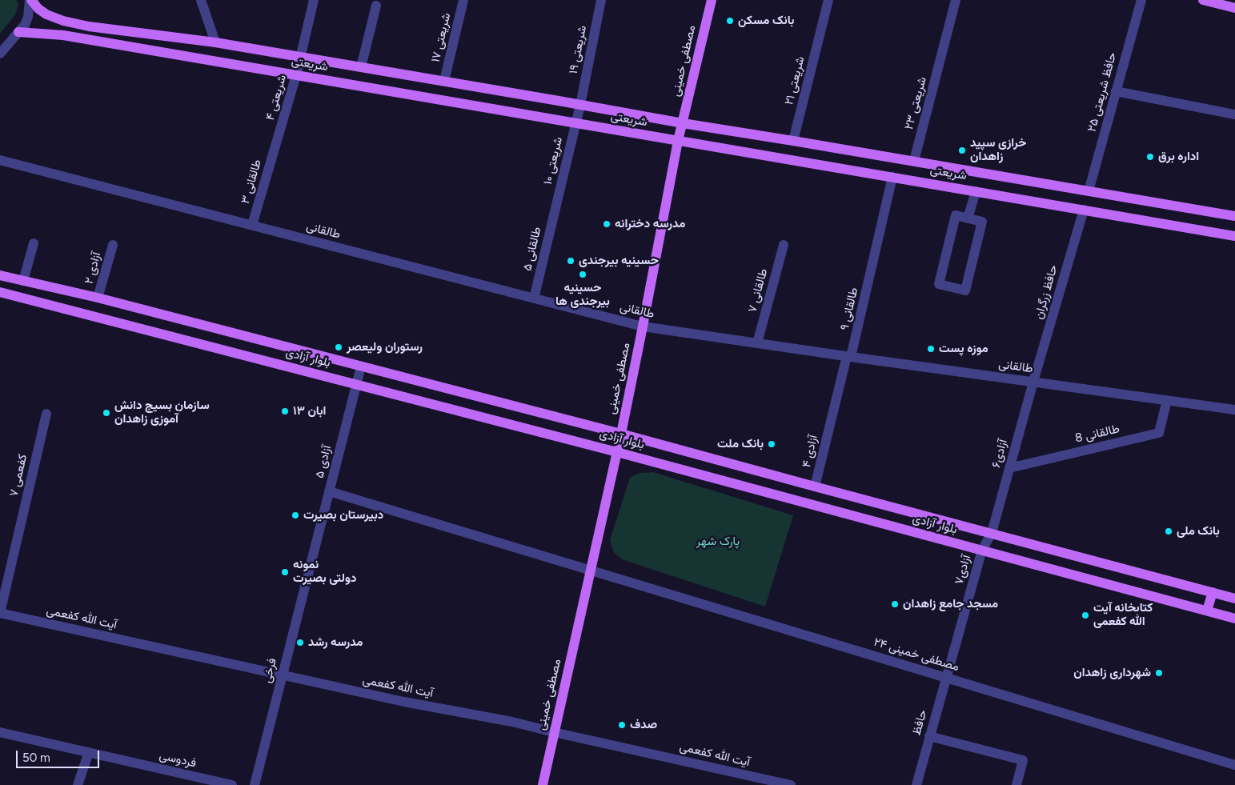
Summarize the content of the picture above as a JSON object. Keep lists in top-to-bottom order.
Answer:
{
  "streets": {
    "main road": ["مصطفی خمینی", "شریعتی", "بلوار آزادی"],
    "street": [
      "شریعتی ۱۷",
      "شریعتی ۱۹",
      "شریعتی ۲۱",
      "حافظ شریعتی ۲۵",
      "شریعتی ۴",
      "شریعتی ۲۳",
      "شریعتی ۱۰",
      "طالقانی ۳",
      "طالقانی",
      "طالقانی ۵",
      "آزادی ۲",
      "طالقانی ۷",
      "حافظ زرگران",
      "طالقانی ۹",
      "طالقانی 8",
      "آزادی ۴",
      "آزادی۶",
      "آزادی ۵",
      "کفعمی ۷",
      "آزادی۷",
      "آیت الله کفعمی",
      "مصطفی خمینی ۲۴",
      "فرخی",
      "حافظ",
      "فردوسی"
    ]
  },
  "crossings": [
    ["شریعتی ۱۷", "شریعتی"],
    ["شریعتی ۱۹", "شریعتی"],
    ["شریعتی ۱۹", "شریعتی ۱۰"],
    ["مصطفی خمینی", "شریعتی"],
    ["مصطفی خمینی", "طالقانی"],
    ["مصطفی خمینی", "بلوار آزادی"],
    ["مصطفی خمینی", "آیت الله کفعمی"],
    ["مصطفی خمینی", "مصطفی خمینی ۲۴"],
    ["شریعتی", "شریعتی ۲۱"],
    ["شریعتی", "حافظ شریعتی ۲۵"],
    ["شریعتی", "شریعتی ۴"],
    ["شریعتی", "شریعتی ۲۳"],
    ["شریعتی", "شریعتی ۱۰"],
    ["شریعتی", "حافظ زرگران"],
    ["شریعتی", "طالقانی ۹"],
    ["شریعتی ۴", "طالقانی ۳"],
    ["شریعتی ۱۰", "طالقانی ۵"],
    ["طالقانی ۳", "طالقانی"],
    ["طالقانی", "طالقانی ۵"],
    ["طالقانی", "طالقانی ۷"],
    ["طالقانی", "حافظ زرگران"],
    ["طالقانی", "طالقانی ۹"],
    ["طالقانی", "طالقانی 8"],
    ["طالقانی", "آزادی۶"],
    ["آزادی ۲", "بلوار آزادی"],
    ["حافظ زرگران", "آزادی۶"],
    ["طالقانی ۹", "آزادی ۴"],
    ["بلوار آزادی", "آزادی ۴"],
    ["بلوار آزادی", "آزادی۶"],
    ["بلوار آزادی", "آزادی ۵"],
    ["بلوار آزادی", "آزادی۷"],
    ["طالقانی 8", "آزادی۶"],
    ["آزادی۶", "آزادی۷"],
    ["آزادی ۵", "مصطفی خمینی ۲۴"],
    ["آزادی ۵", "فرخی"],
    ["کفعمی ۷", "آیت الله کفعمی"],
    ["آزادی۷", "حافظ"],
    ["آیت الله کفعمی", "فرخی"],
    ["مصطفی خمینی ۲۴", "حافظ"]
  ],
  "parks": ["پارک شهر"],
  "places": [
    "بانک مسکن",
    "خرازی سپید زاهدان",
    "اداره برق",
    "مدرسه دخترانه",
    "حسینیه بیرجندی",
    "حسینیه بیرجندی ها",
    "رستوران ولیعصر",
    "موزه پست",
    "۱۳ ابان",
    "سازمان بسیج دانش آموزی زاهدان",
    "بانک ملت",
    "دبیرستان بصیرت",
    "بانک ملی",
    "نمونه دولتی بصیرت",
    "مسجد جامع زاهدان",
    "کتابخانه آیت الله کفعمی",
    "مدرسه رشد",
    "شهرداری زاهدان",
    "صدف"
  ],
  "scale_bar": "50 m"
}
